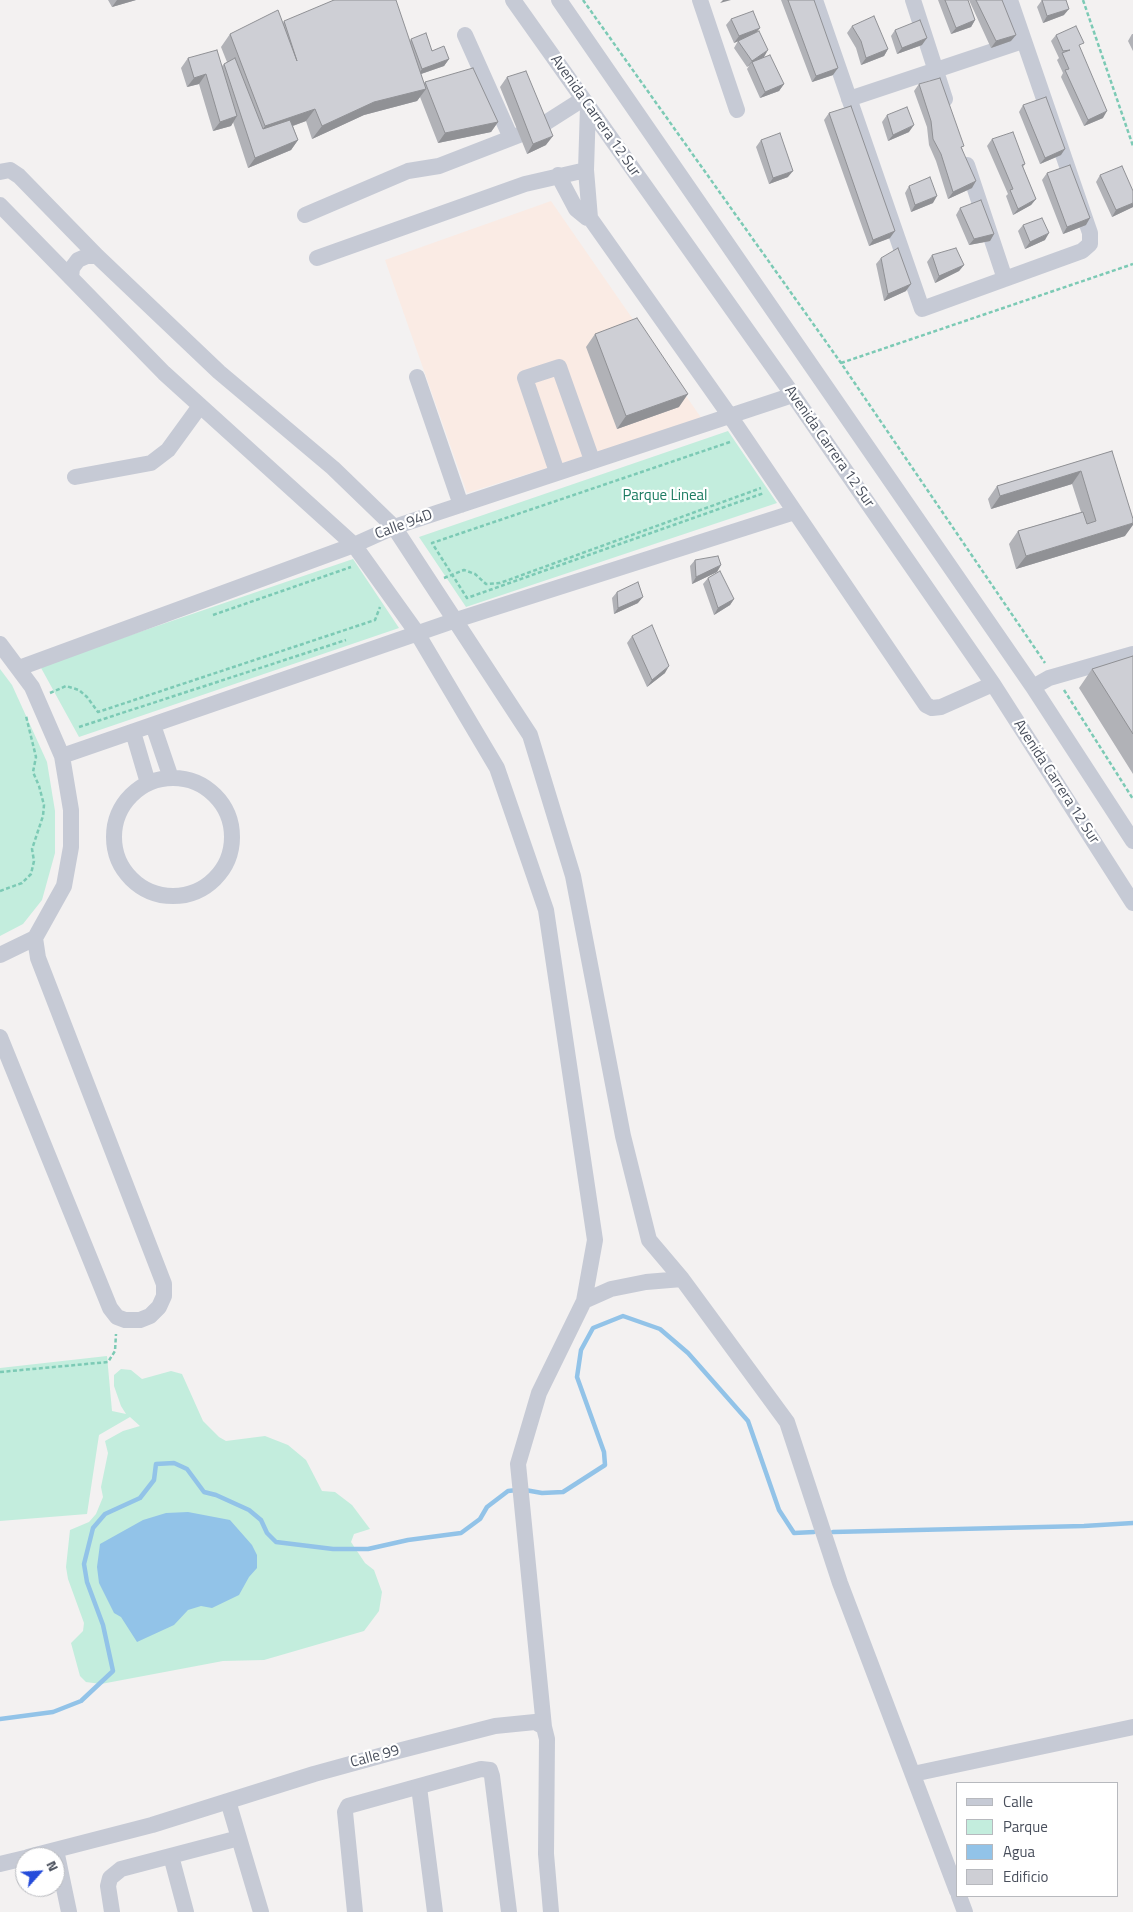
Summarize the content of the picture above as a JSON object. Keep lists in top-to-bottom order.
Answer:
{
  "streets": {
    "street": ["Avenida Carrera 12 Sur", "Calle 94D", "Calle 99"]
  },
  "crossings": [
    ["Avenida Carrera 12 Sur", "Calle 94D"]
  ],
  "parks": ["Parque Lineal"],
  "legend": [
    "Calle",
    "Parque",
    "Agua",
    "Edificio"
  ],
  "north": "top right"
}
